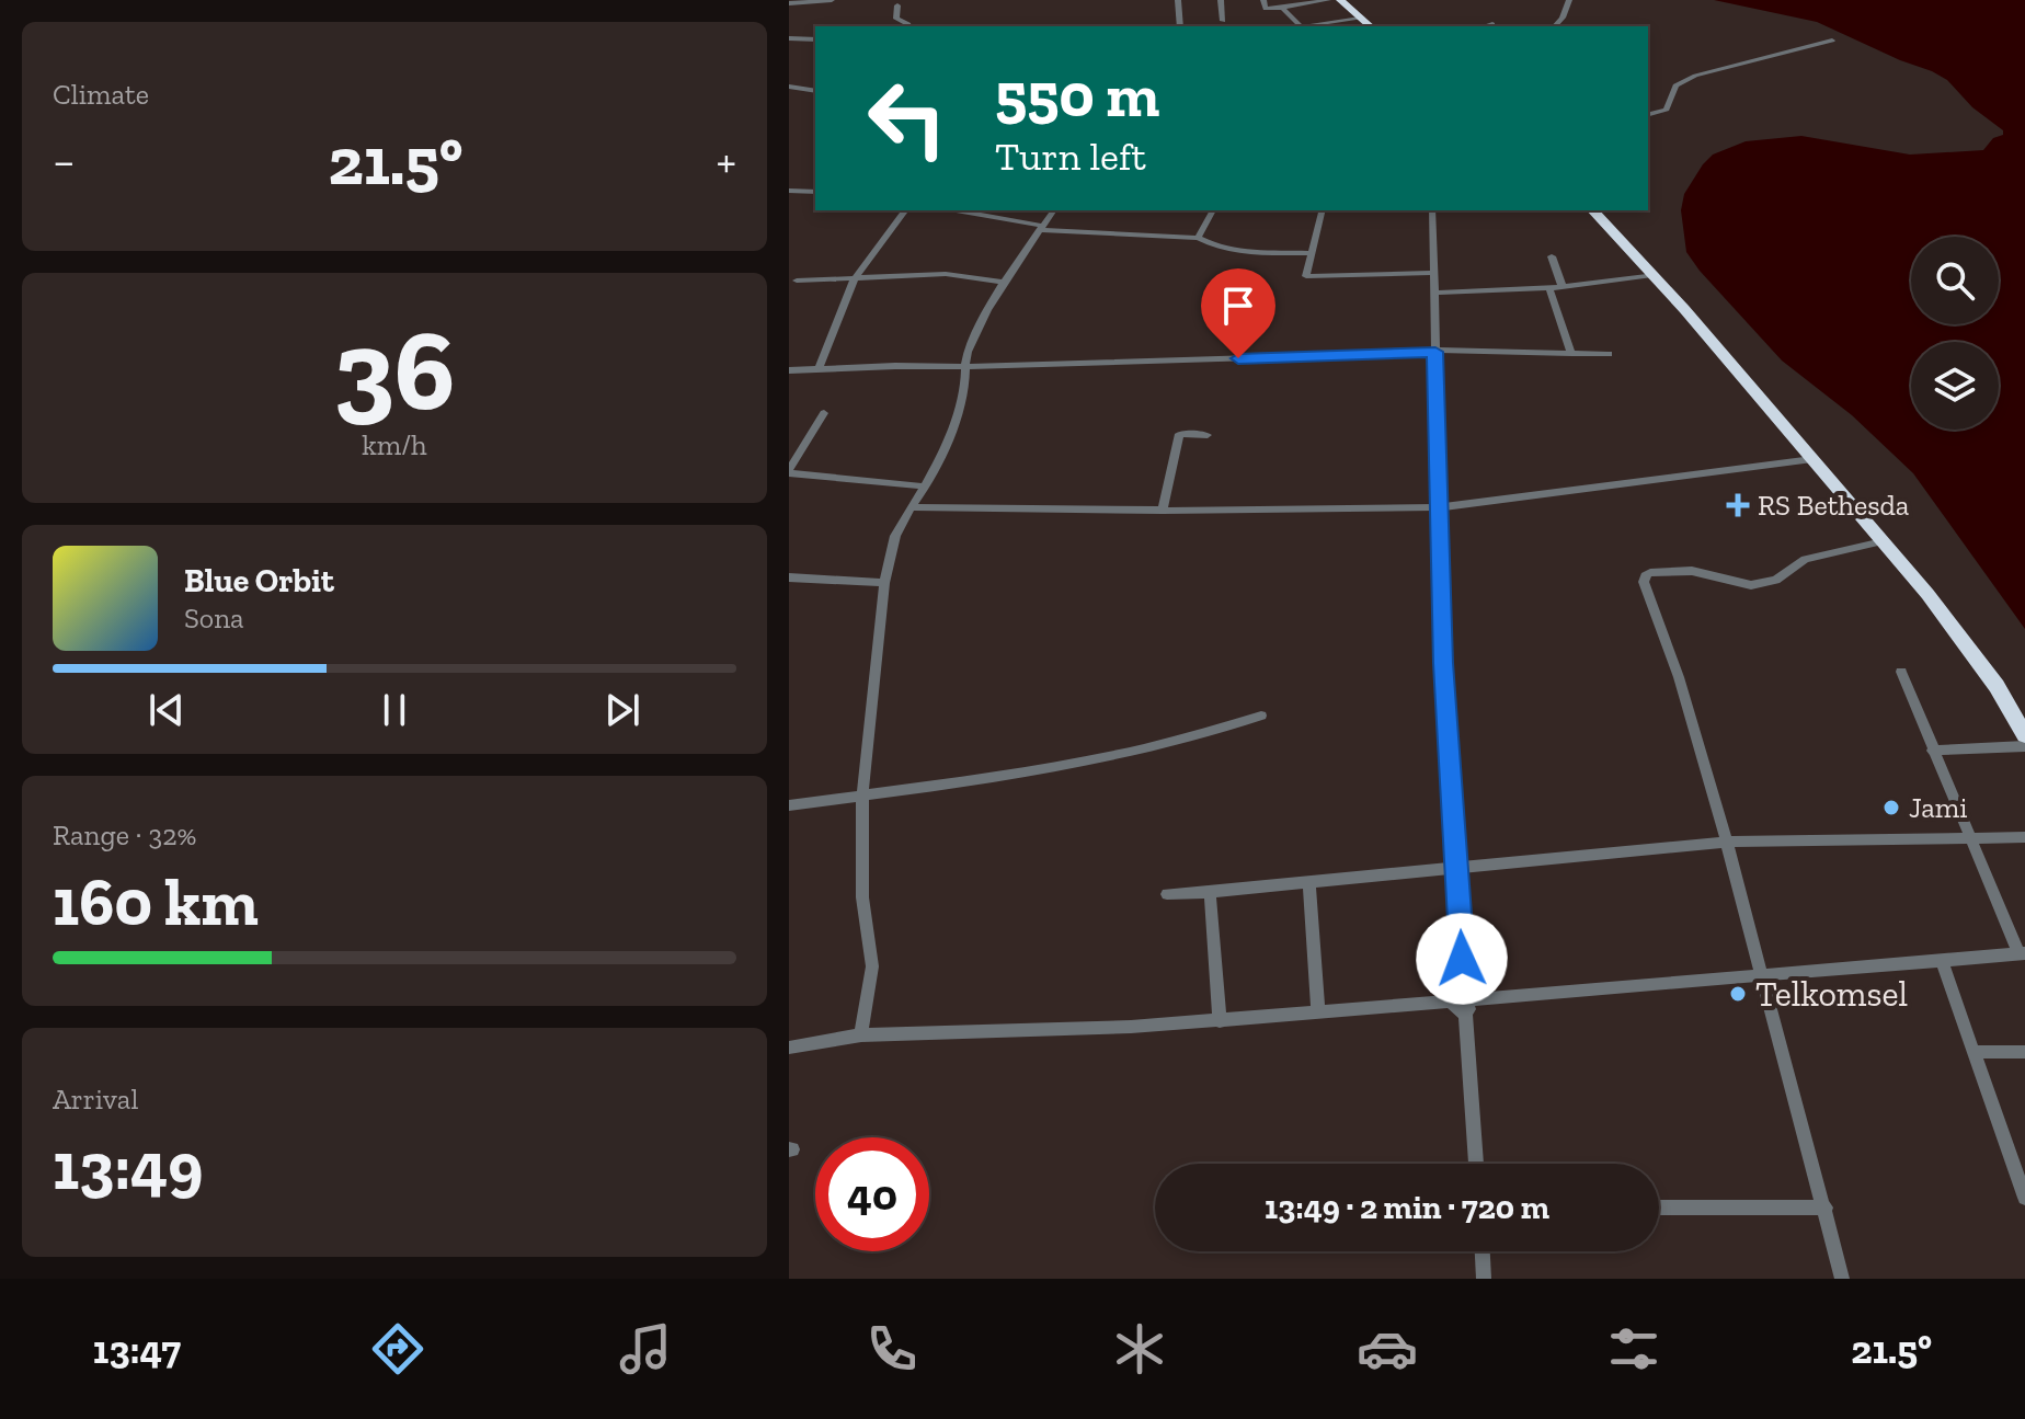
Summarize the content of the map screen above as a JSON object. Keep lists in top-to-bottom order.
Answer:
{
  "places": {
    "health": ["RS Bethesda"],
    "other": ["Jami", "Telkomsel"]
  },
  "page": {
    "tile": [
      "Climate",
      ["36", "km/h"],
      ["Range · 32%", "160 km"],
      ["Arrival", "13:49"]
    ],
    "turn": ["550 m", "Turn left"],
    "heat": ["−", "21.5°", "+"],
    "song": ["Blue Orbit", "Sona"],
    "limit": "40",
    "trip": "13:49 · 2 min · 720 m",
    "tabs": ["13:47", "21.5°"]
  }
}
